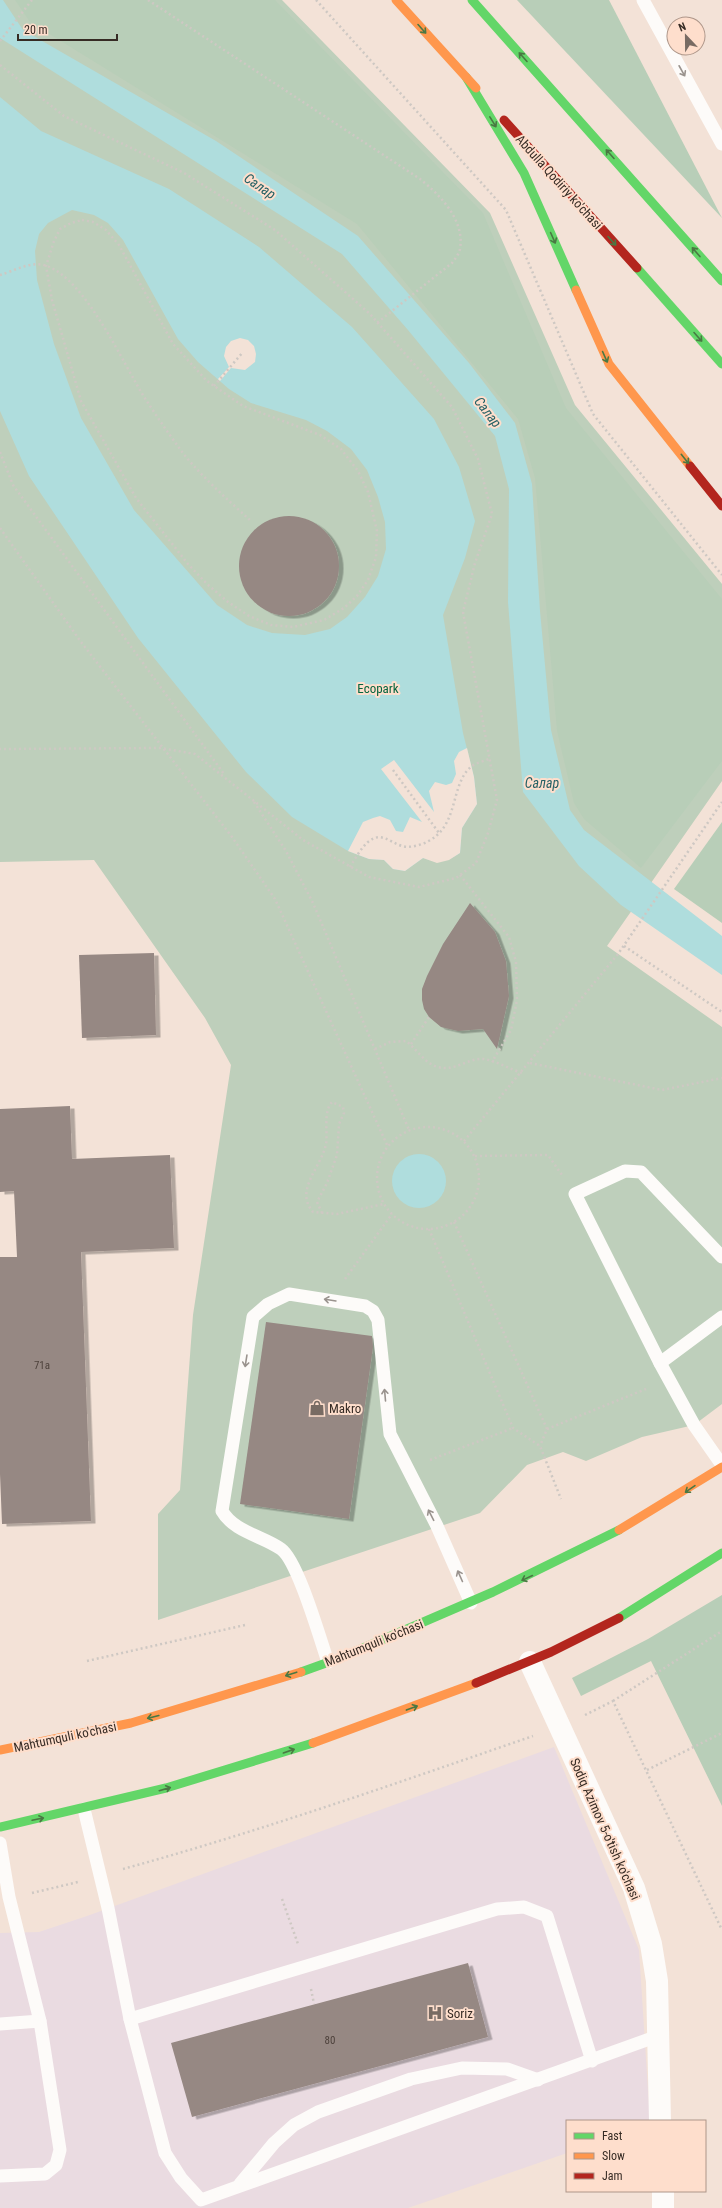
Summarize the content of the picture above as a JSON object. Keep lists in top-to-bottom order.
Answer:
{
  "streets": {
    "main road": ["Abdulla Qodiriy ko'chasi", "Mahtumquli ko'chasi"],
    "street": ["Sodiq Azimov 5-o'tish ko'chasi"]
  },
  "water": ["Салар"],
  "parks": ["Ecopark"],
  "places": {
    "shop": ["Makro"],
    "hospital": ["Soriz"]
  },
  "house_numbers": ["71а", "80"],
  "legend": ["Fast", "Slow", "Jam"],
  "scale_bar": "20 m",
  "north": "top"
}
